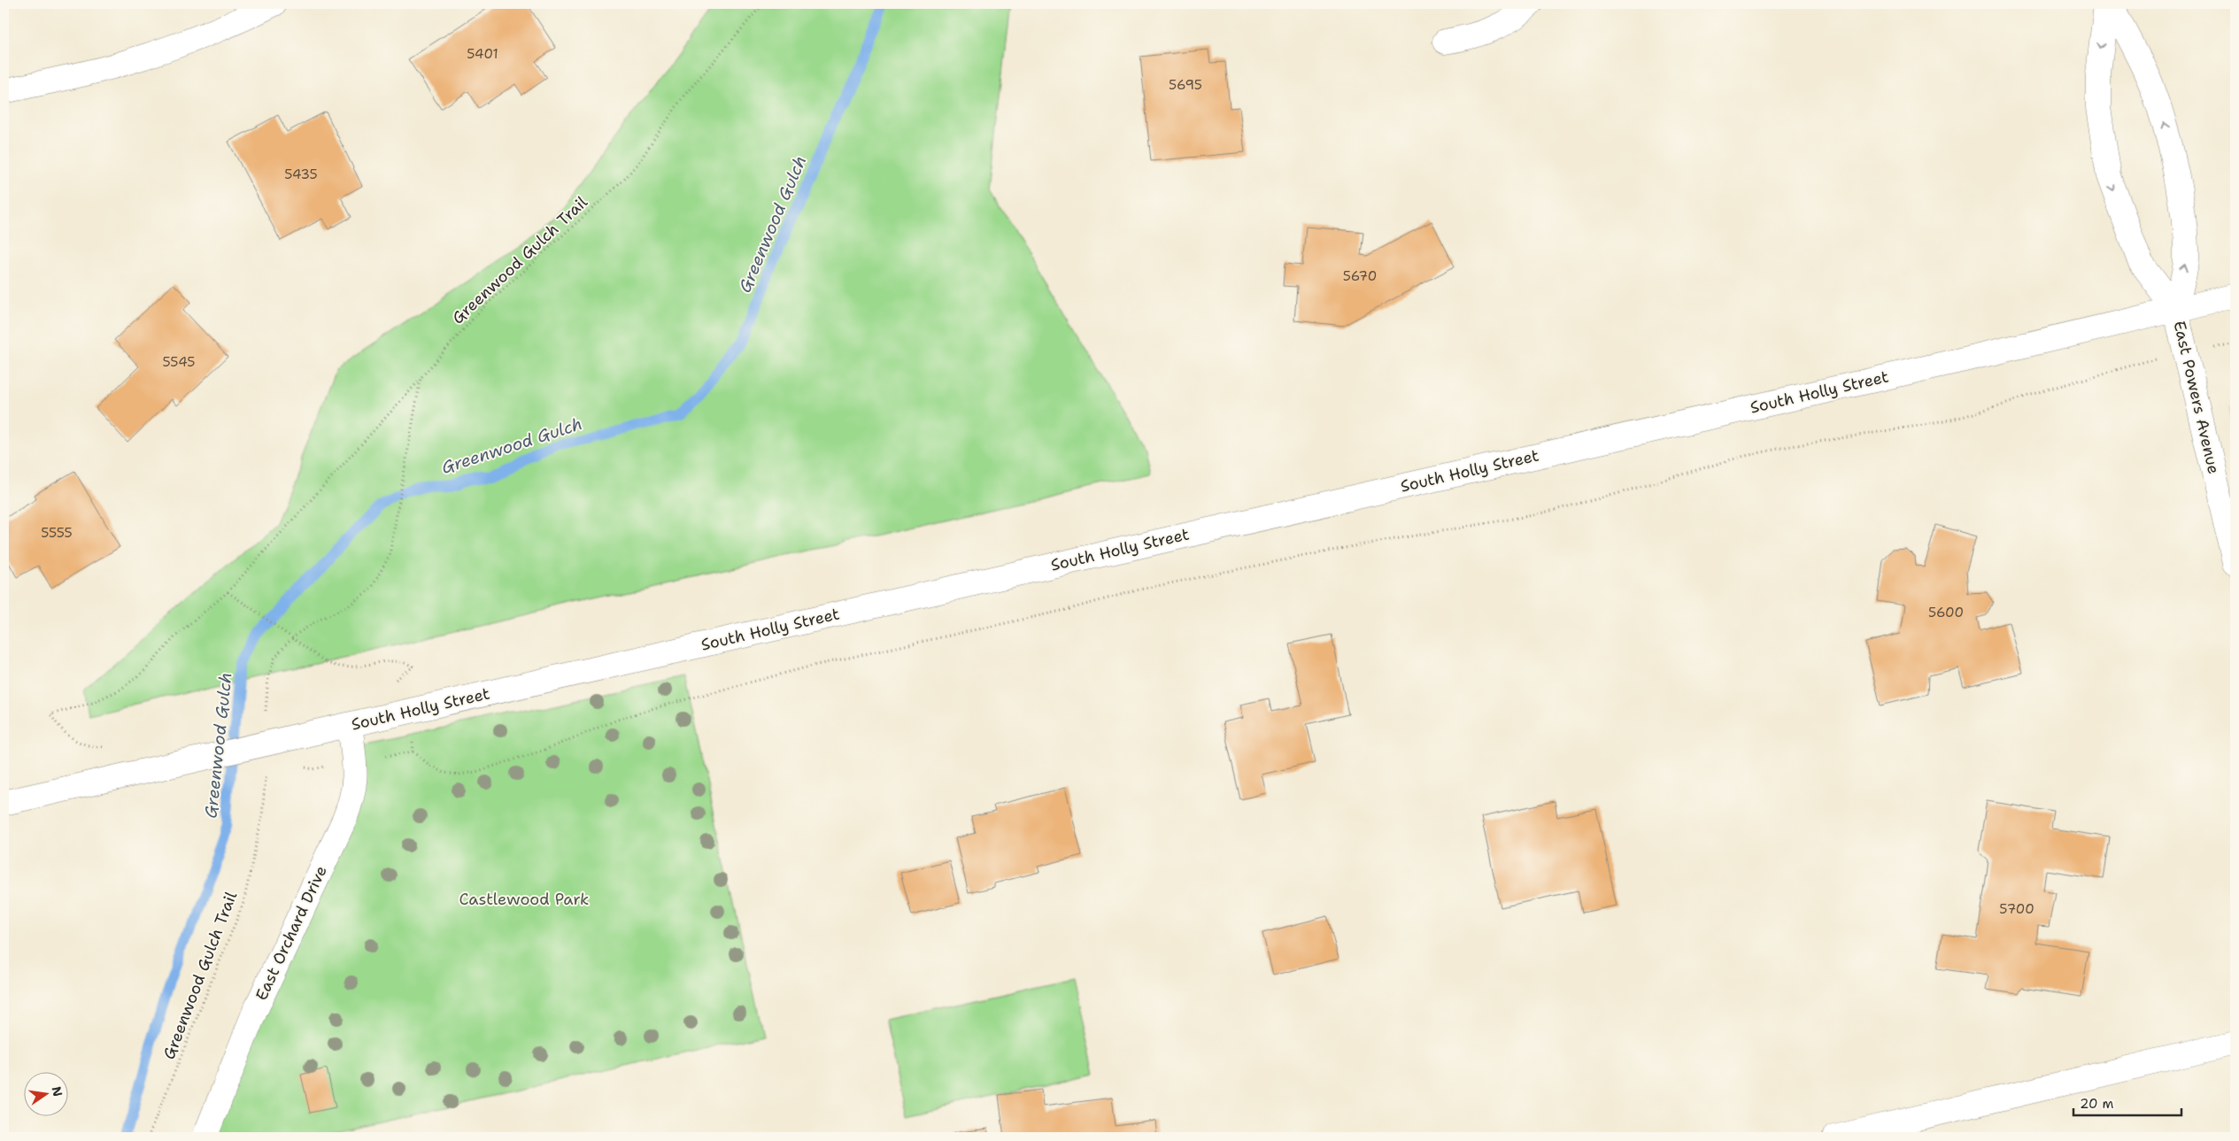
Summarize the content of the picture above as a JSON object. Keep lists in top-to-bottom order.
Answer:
{
  "streets": {
    "street": ["South Holly Street", "East Powers Avenue", "East Orchard Drive"],
    "path": ["Greenwood Gulch Trail"]
  },
  "crossings": [
    ["South Holly Street", "East Powers Avenue"],
    ["South Holly Street", "East Orchard Drive"]
  ],
  "water": ["Greenwood Gulch"],
  "parks": ["Castlewood Park"],
  "house_numbers": [
    "5401",
    "5695",
    "5435",
    "5670",
    "5545",
    "5555",
    "5600",
    "5700"
  ],
  "scale_bar": "20 m",
  "north": "right"
}
